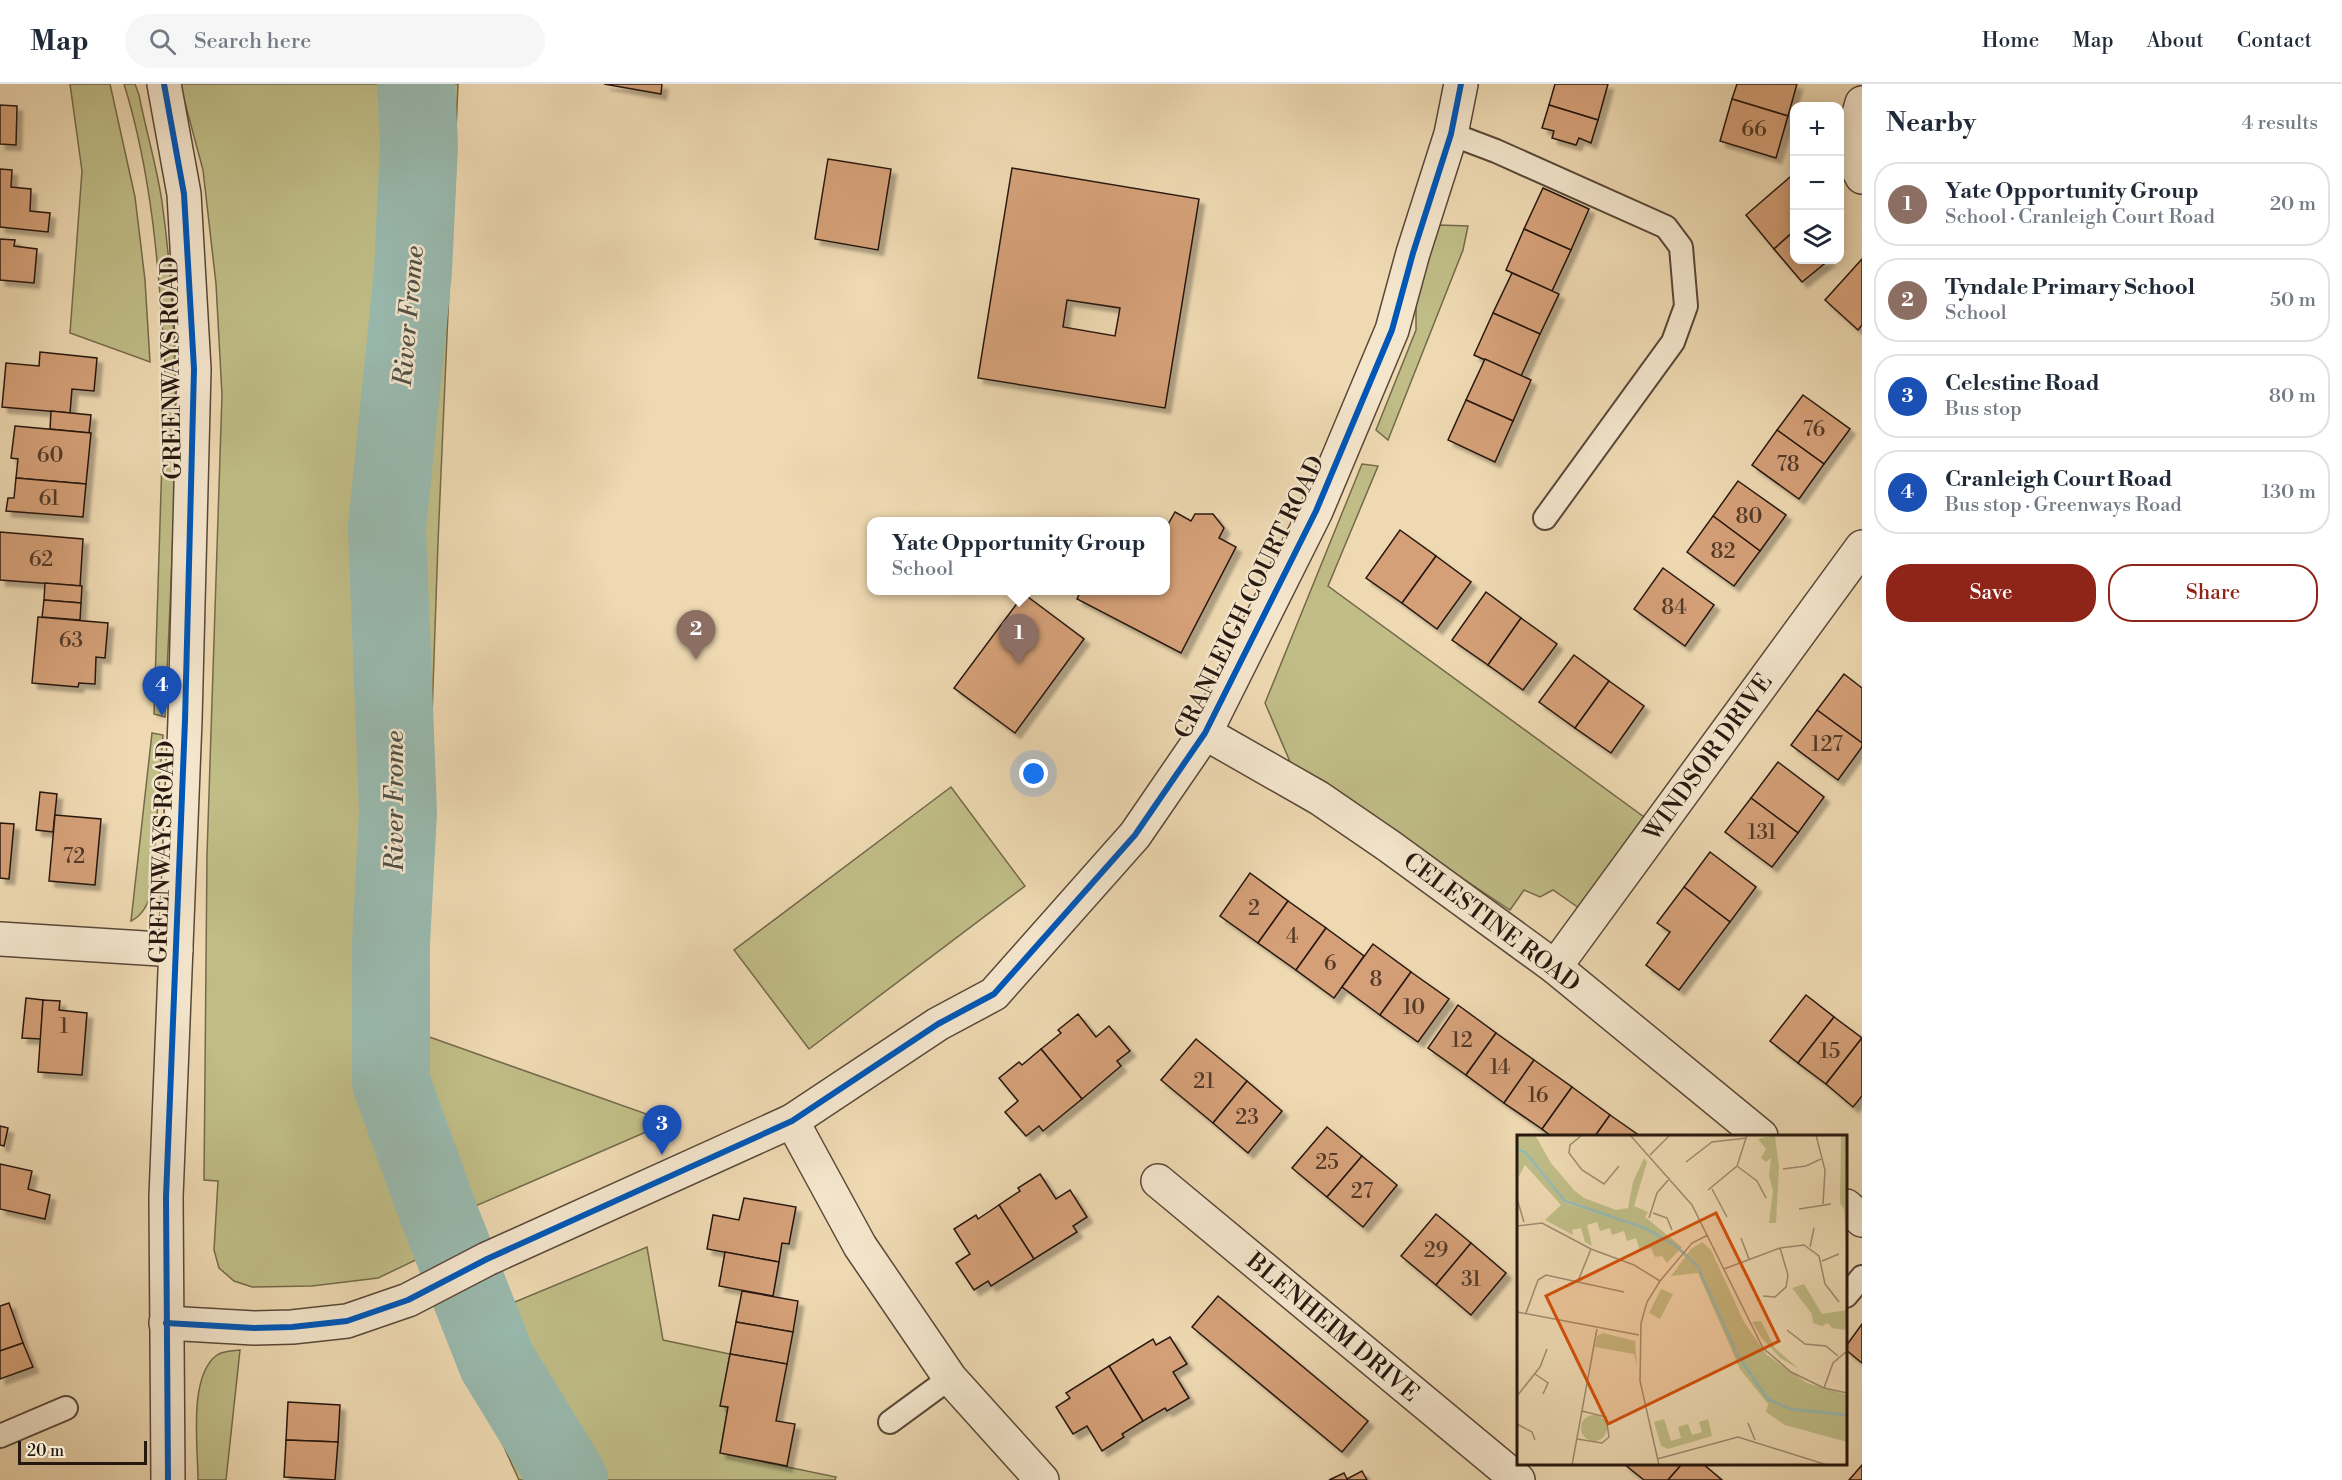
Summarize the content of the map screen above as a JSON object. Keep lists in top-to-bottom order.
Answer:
{
  "streets": {
    "street": [
      "GREENWAYS ROAD",
      "CRANLEIGH COURT ROAD",
      "WINDSOR DRIVE",
      "CELESTINE ROAD",
      "BLENHEIM DRIVE"
    ]
  },
  "crossings": [
    ["GREENWAYS ROAD", "CRANLEIGH COURT ROAD"],
    ["CRANLEIGH COURT ROAD", "CELESTINE ROAD"],
    ["WINDSOR DRIVE", "CELESTINE ROAD"]
  ],
  "water": ["River Frome"],
  "house_numbers": [
    "66",
    "76",
    "60",
    "78",
    "61",
    "80",
    "82",
    "62",
    "84",
    "63",
    "127",
    "131",
    "72",
    "2",
    "4",
    "6",
    "8",
    "10",
    "1",
    "12",
    "15",
    "14",
    "21",
    "16",
    "23",
    "25",
    "27",
    "29",
    "31"
  ],
  "scale_bar": "20 m",
  "page": {
    "header": "Map",
    "search": "Search here",
    "nav": [
      "Home",
      "Map",
      "About",
      "Contact"
    ],
    "heading": ["Nearby", "4 results"],
    "map_buttons": ["+", "−"],
    "list": [
      {
        "mark": "1",
        "name": "Yate Opportunity Group",
        "note": "School · Cranleigh Court Road",
        "value": "20 m"
      },
      {
        "mark": "2",
        "name": "Tyndale Primary School",
        "note": "School",
        "value": "50 m"
      },
      {
        "mark": "3",
        "name": "Celestine Road",
        "note": "Bus stop",
        "value": "80 m"
      },
      {
        "mark": "4",
        "name": "Cranleigh Court Road",
        "note": "Bus stop · Greenways Road",
        "value": "130 m"
      }
    ],
    "popup": ["Yate Opportunity Group", "School"],
    "buttons": ["Save", "Share"],
    "pins": [
      "2",
      "1",
      "4",
      "3"
    ],
    "scale": "20 m"
  }
}
